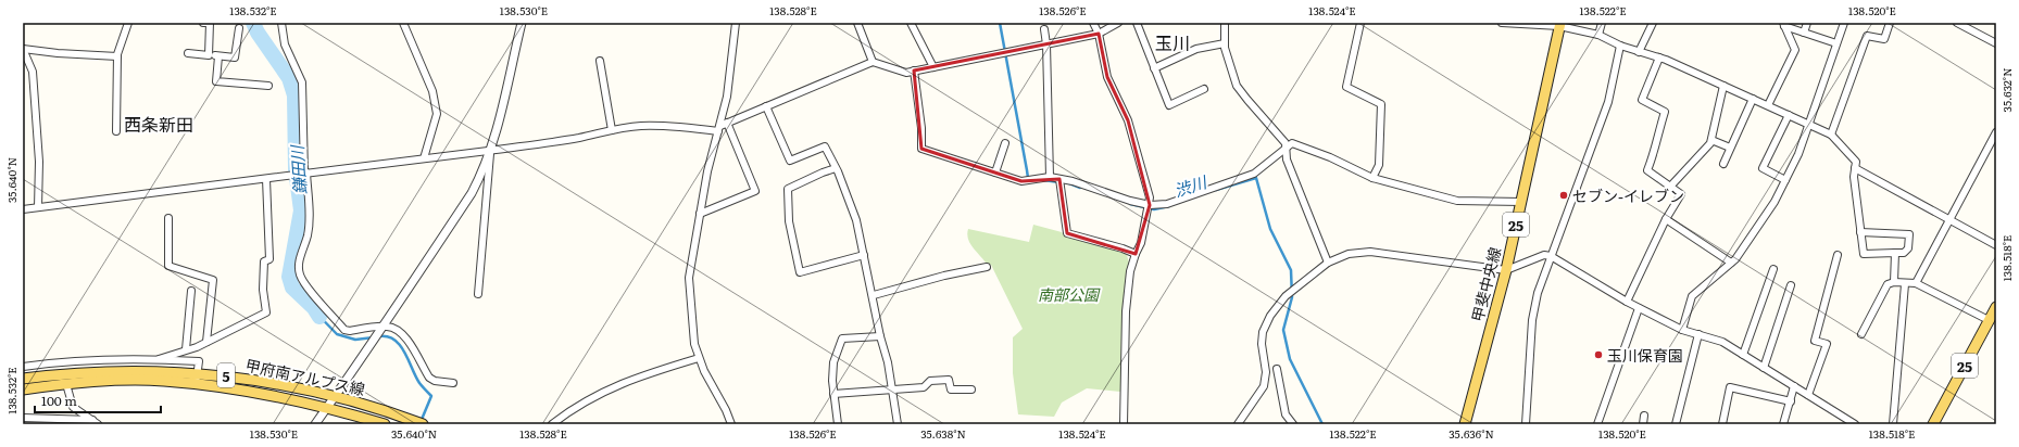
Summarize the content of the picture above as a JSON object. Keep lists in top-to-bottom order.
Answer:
{
  "streets": {
    "main road": [
      "25",
      "甲斐中央線",
      "5",
      "甲府南アルプス線"
    ]
  },
  "districts": ["玉川", "西条新田"],
  "water": ["鎌田川", "渋川"],
  "parks": ["南部公園"],
  "places": ["セブン-イレブン", "玉川保育園"],
  "scale_bar": "100 m",
  "coordinates": [
    "138.532°E",
    "138.530°E",
    "138.528°E",
    "138.526°E",
    "138.524°E",
    "138.522°E",
    "138.520°E",
    "35.632°N",
    "35.640°N",
    "138.518°E",
    "35.638°N",
    "35.636°N"
  ]
}
